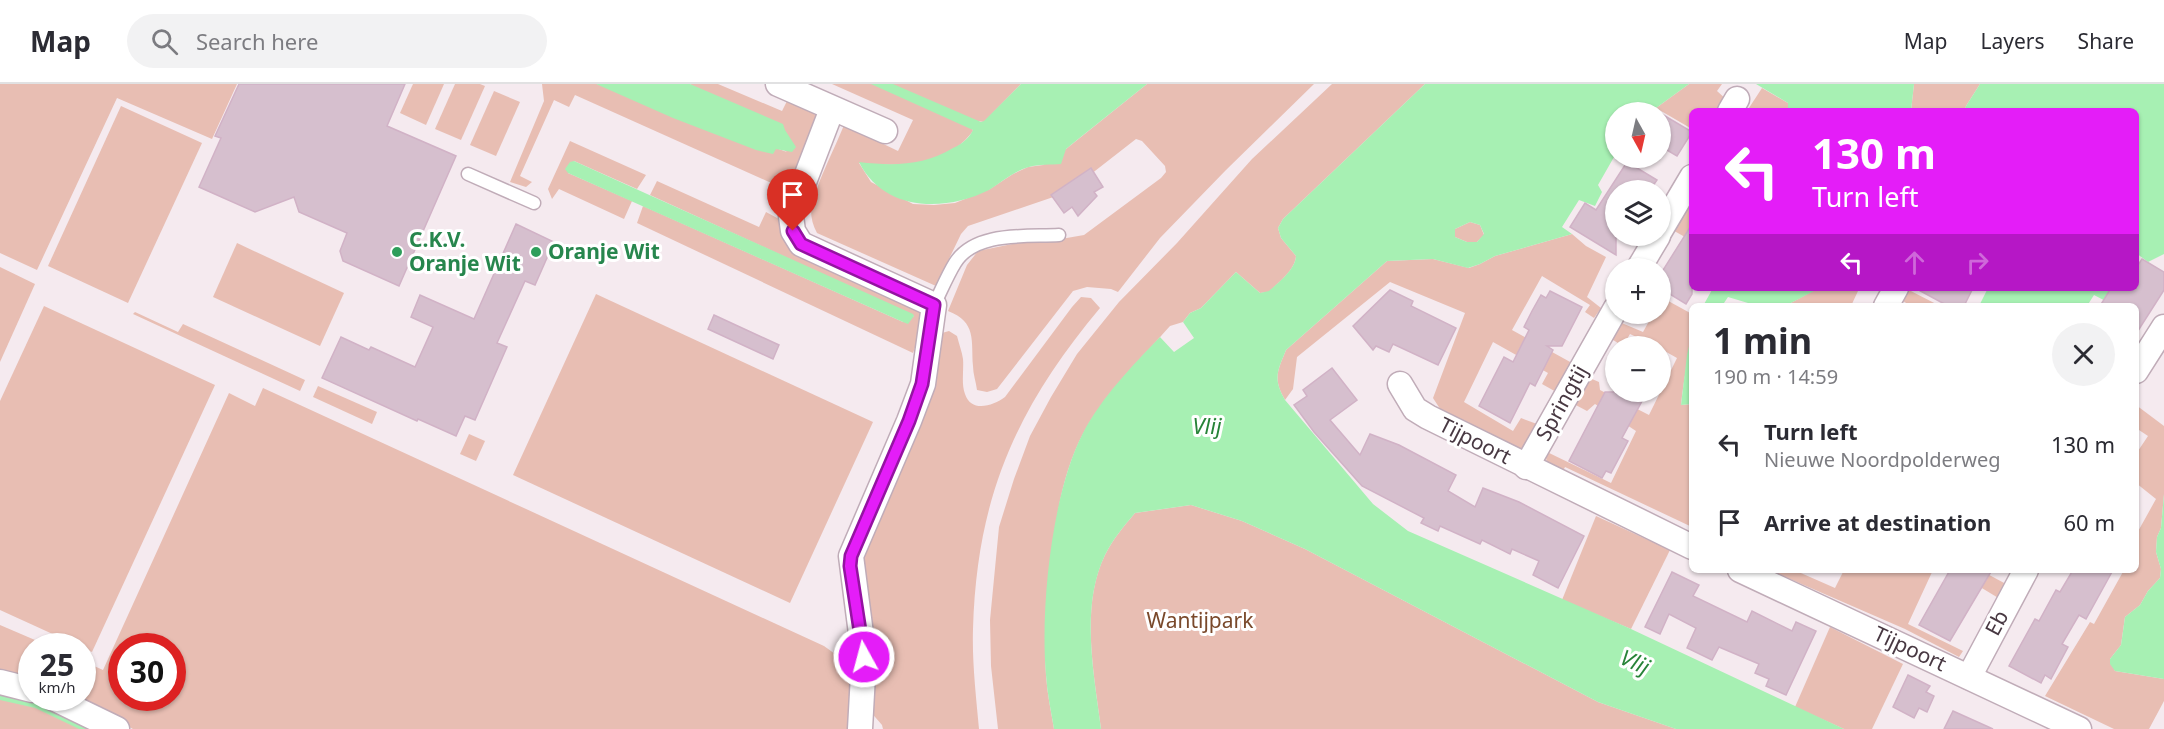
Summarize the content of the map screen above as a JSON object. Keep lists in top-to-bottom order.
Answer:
{
  "streets": {
    "street": ["Springtij", "Tijpoort", "Eb"]
  },
  "crossings": [
    ["Springtij", "Tijpoort"],
    ["Tijpoort", "Eb"]
  ],
  "water": ["Vlij"],
  "parks": ["Wantijpark"],
  "places": ["C.K.V. Oranje Wit", "Oranje Wit"],
  "north": "bottom",
  "page": {
    "header": "Map",
    "search": "Search here",
    "nav": ["Map", "Layers", "Share"],
    "map_buttons": ["+", "−"],
    "turn": ["130 m", "Turn left"],
    "heading": ["1 min", "190 m · 14:59"],
    "list": [
      {
        "name": "Turn left",
        "note": "Nieuwe Noordpolderweg",
        "value": "130 m"
      },
      {
        "name": "Arrive at destination",
        "value": "60 m"
      }
    ],
    "speed": "25 km/h",
    "limit": "30"
  }
}
